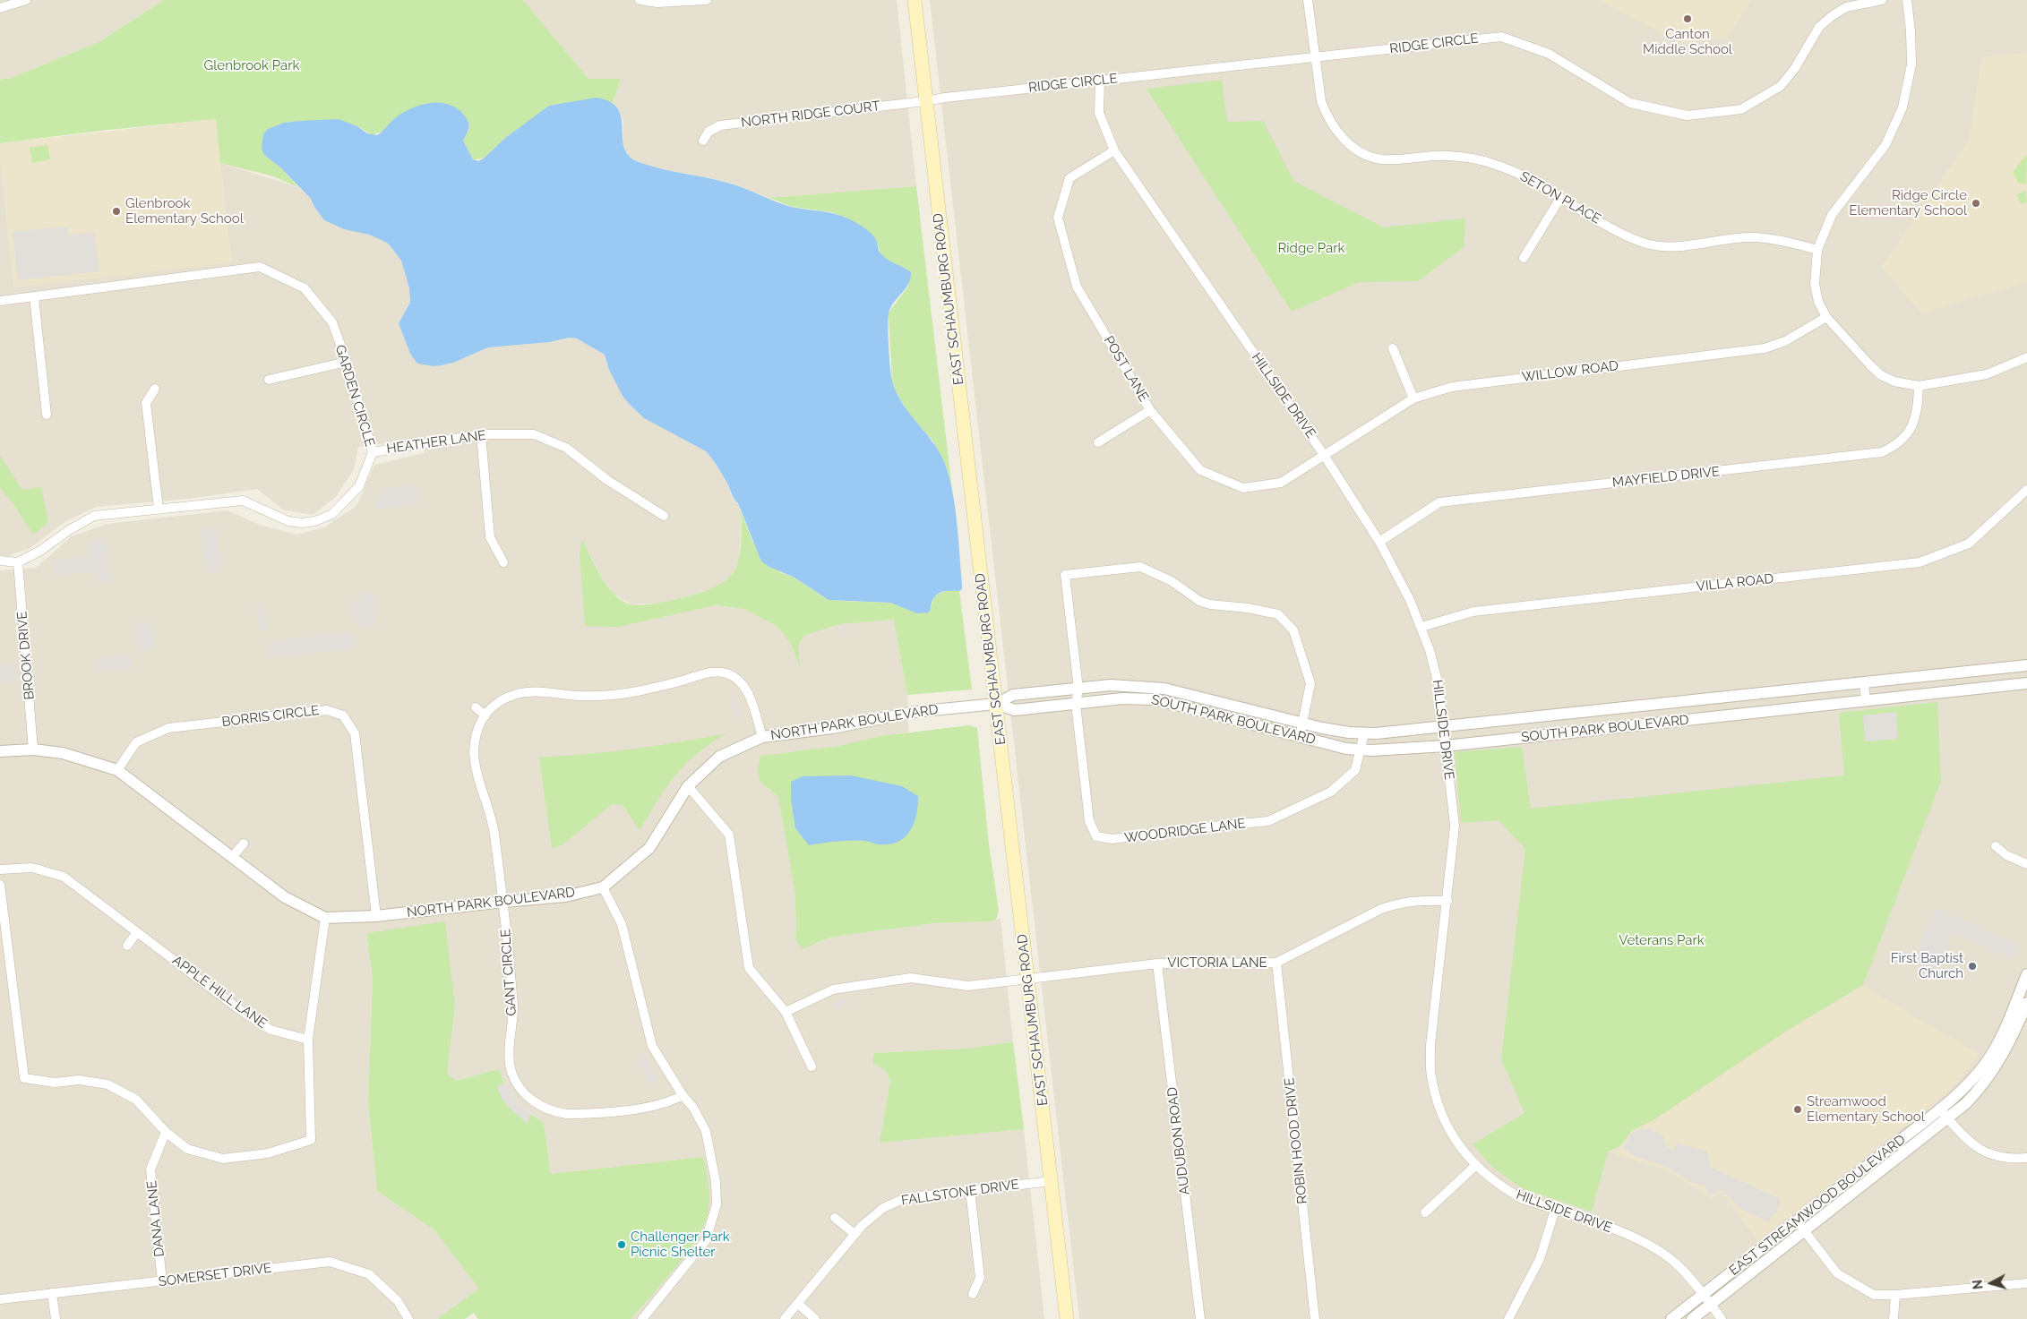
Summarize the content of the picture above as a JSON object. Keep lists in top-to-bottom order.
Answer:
{
  "streets": {
    "main road": ["EAST SCHAUMBURG ROAD"],
    "street": [
      "RIDGE CIRCLE",
      "NORTH RIDGE COURT",
      "SETON PLACE",
      "POST LANE",
      "WILLOW ROAD",
      "GARDEN CIRCLE",
      "HILLSIDE DRIVE",
      "HEATHER LANE",
      "MAYFIELD DRIVE",
      "VILLA ROAD",
      "BROOK DRIVE",
      "BORRIS CIRCLE",
      "SOUTH PARK BOULEVARD",
      "NORTH PARK BOULEVARD",
      "WOODRIDGE LANE",
      "VICTORIA LANE",
      "GANT CIRCLE",
      "APPLE HILL LANE",
      "AUDUBON ROAD",
      "ROBIN HOOD DRIVE",
      "FALLSTONE DRIVE",
      "EAST STREAMWOOD BOULEVARD",
      "DANA LANE",
      "SOMERSET DRIVE"
    ]
  },
  "crossings": [
    ["RIDGE CIRCLE", "NORTH RIDGE COURT"],
    ["RIDGE CIRCLE", "SETON PLACE"],
    ["RIDGE CIRCLE", "EAST SCHAUMBURG ROAD"],
    ["RIDGE CIRCLE", "HILLSIDE DRIVE"],
    ["NORTH RIDGE COURT", "EAST SCHAUMBURG ROAD"],
    ["EAST SCHAUMBURG ROAD", "SOUTH PARK BOULEVARD"],
    ["EAST SCHAUMBURG ROAD", "NORTH PARK BOULEVARD"],
    ["EAST SCHAUMBURG ROAD", "VICTORIA LANE"],
    ["EAST SCHAUMBURG ROAD", "FALLSTONE DRIVE"],
    ["POST LANE", "WILLOW ROAD"],
    ["POST LANE", "HILLSIDE DRIVE"],
    ["WILLOW ROAD", "HILLSIDE DRIVE"],
    ["GARDEN CIRCLE", "HEATHER LANE"],
    ["GARDEN CIRCLE", "BROOK DRIVE"],
    ["HILLSIDE DRIVE", "MAYFIELD DRIVE"],
    ["HILLSIDE DRIVE", "VILLA ROAD"],
    ["HILLSIDE DRIVE", "SOUTH PARK BOULEVARD"],
    ["HILLSIDE DRIVE", "VICTORIA LANE"],
    ["HILLSIDE DRIVE", "EAST STREAMWOOD BOULEVARD"],
    ["BROOK DRIVE", "NORTH PARK BOULEVARD"],
    ["BORRIS CIRCLE", "NORTH PARK BOULEVARD"],
    ["SOUTH PARK BOULEVARD", "NORTH PARK BOULEVARD"],
    ["SOUTH PARK BOULEVARD", "WOODRIDGE LANE"],
    ["NORTH PARK BOULEVARD", "GANT CIRCLE"],
    ["VICTORIA LANE", "AUDUBON ROAD"],
    ["VICTORIA LANE", "ROBIN HOOD DRIVE"],
    ["DANA LANE", "SOMERSET DRIVE"]
  ],
  "parks": ["Glenbrook Park", "Ridge Park", "Veterans Park"],
  "places": [
    "Canton Middle School",
    "Ridge Circle Elementary School",
    "Glenbrook Elementary School",
    "First Baptist Church",
    "Streamwood Elementary School",
    "Challenger Park Picnic Shelter"
  ],
  "north": "left"
}
